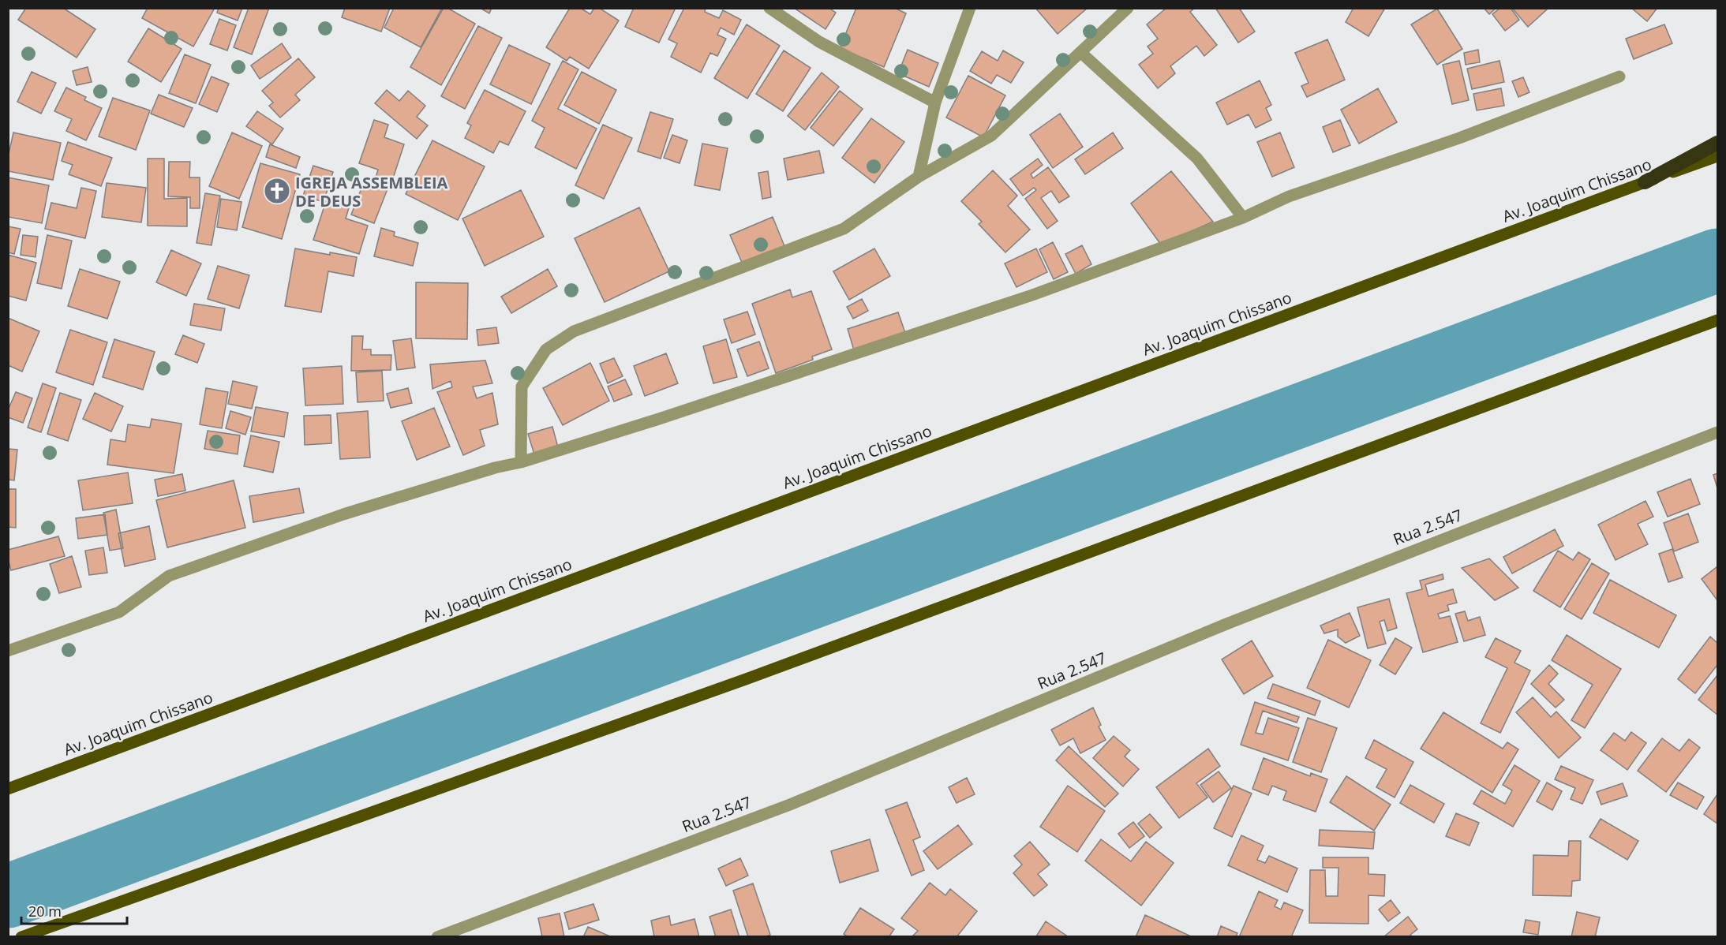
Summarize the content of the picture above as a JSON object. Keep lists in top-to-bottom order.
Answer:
{
  "streets": {
    "main road": ["Av. Joaquim Chissano"],
    "street": ["Rua 2.547"]
  },
  "places": {
    "church": ["IGREJA ASSEMBLEIA DE DEUS"]
  },
  "scale_bar": "20 m"
}
